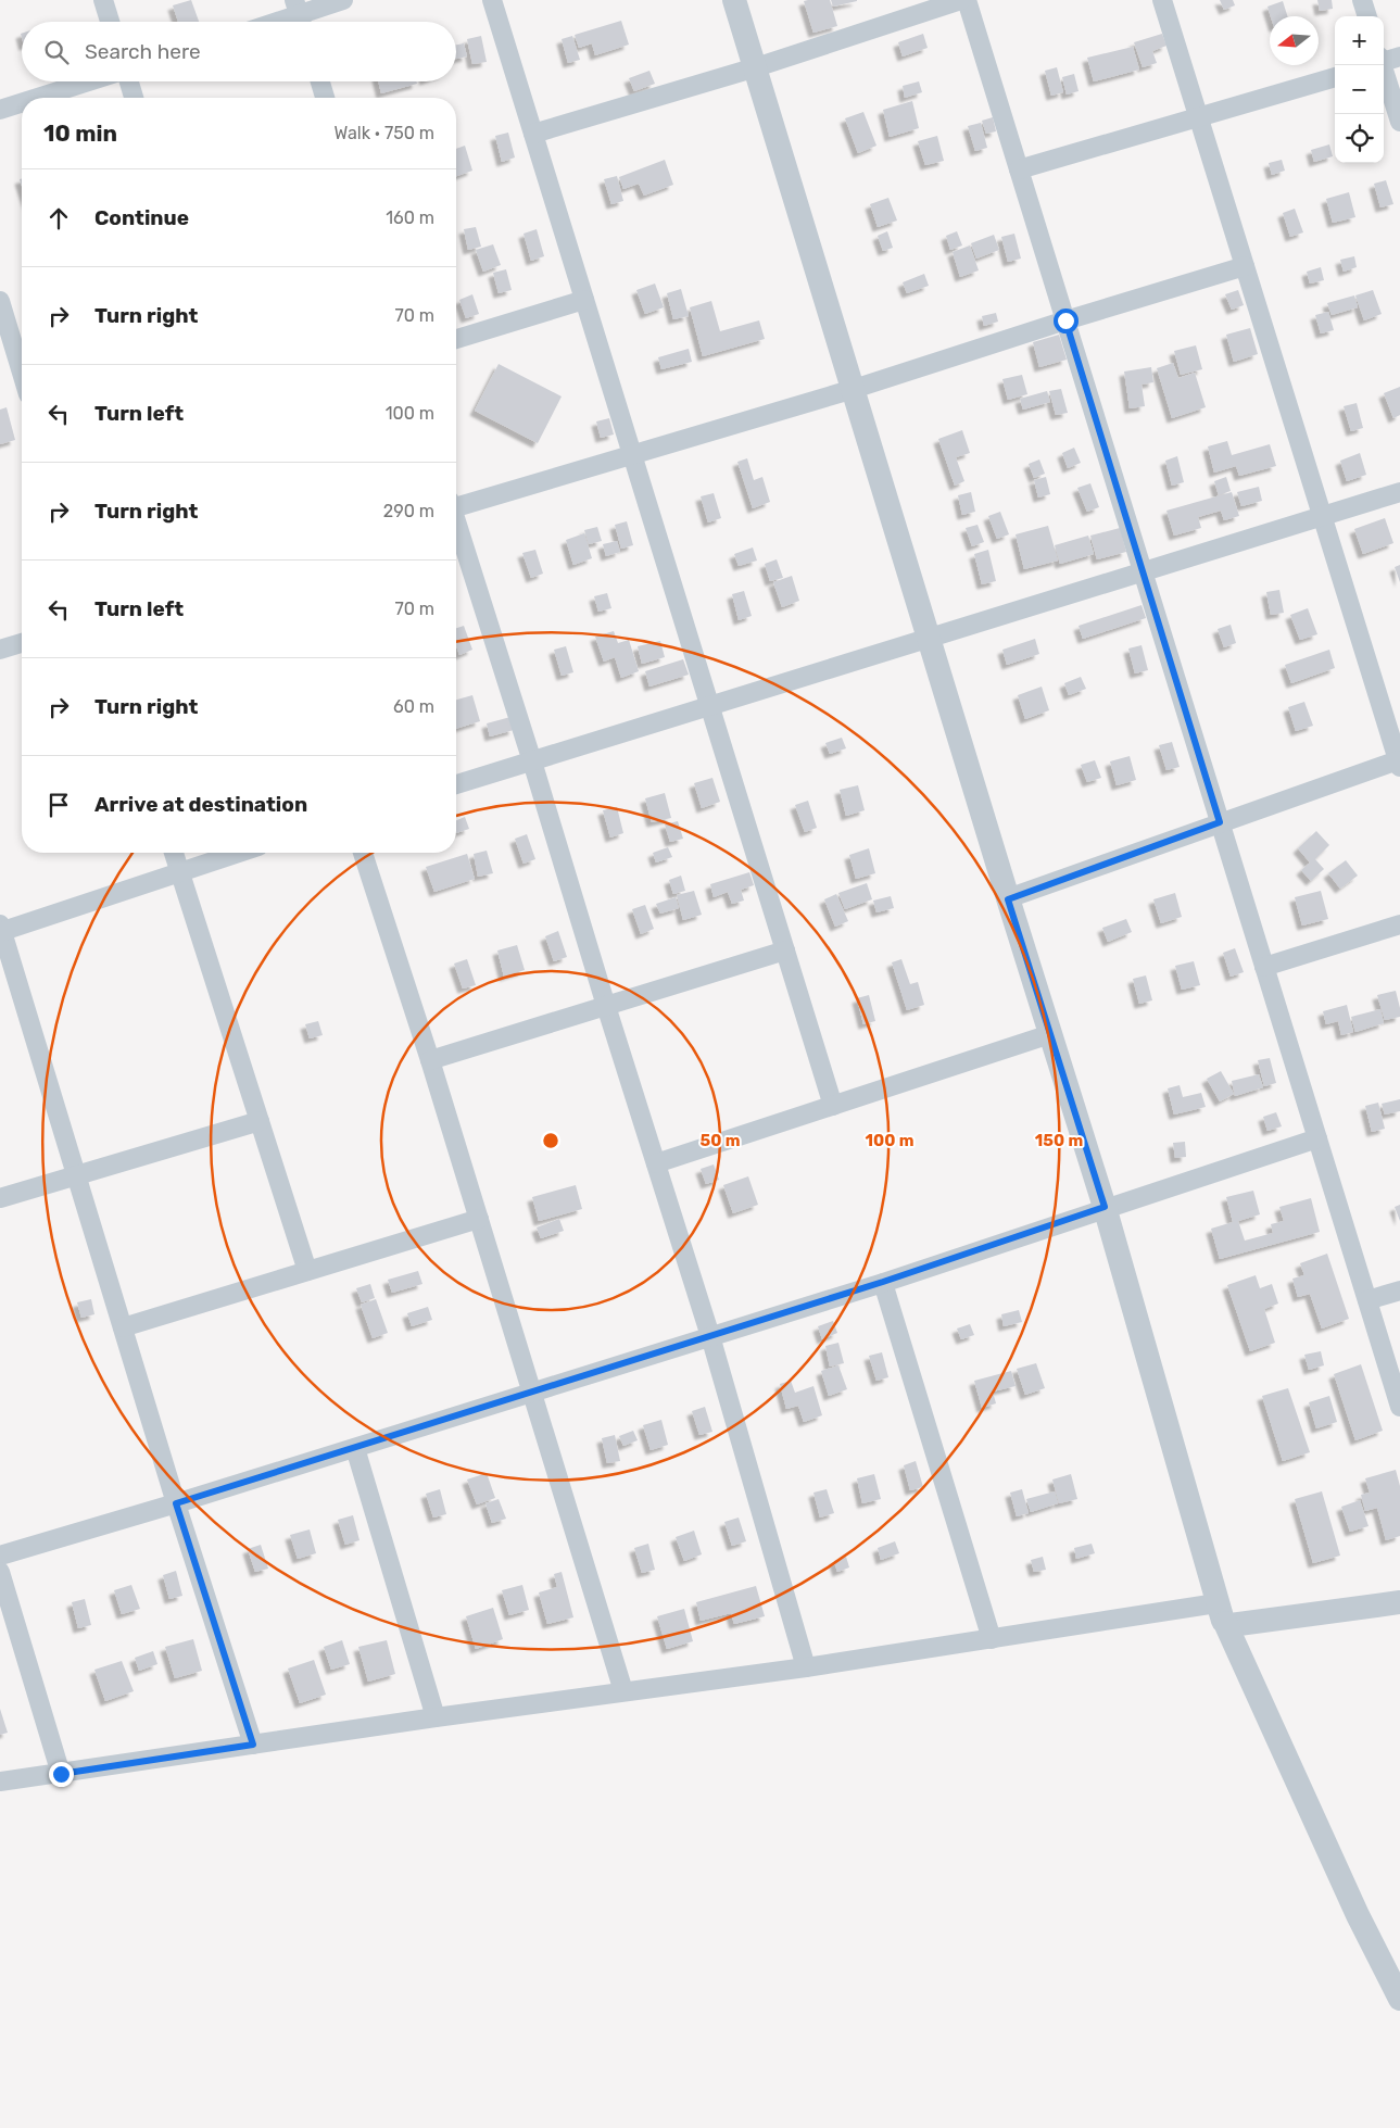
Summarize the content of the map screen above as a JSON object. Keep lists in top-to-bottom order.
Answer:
{
  "north": "left",
  "page": {
    "map_buttons": ["+", "−"],
    "search": "Search here",
    "heading": ["10 min", "Walk · 750 m"],
    "list": [
      ["Continue", "160 m"],
      ["Turn right", "70 m"],
      ["Turn left", "100 m"],
      ["Turn right", "290 m"],
      ["Turn left", "70 m"],
      ["Turn right", "60 m"],
      "Arrive at destination"
    ]
  },
  "rings": ["50 m", "100 m", "150 m"]
}
